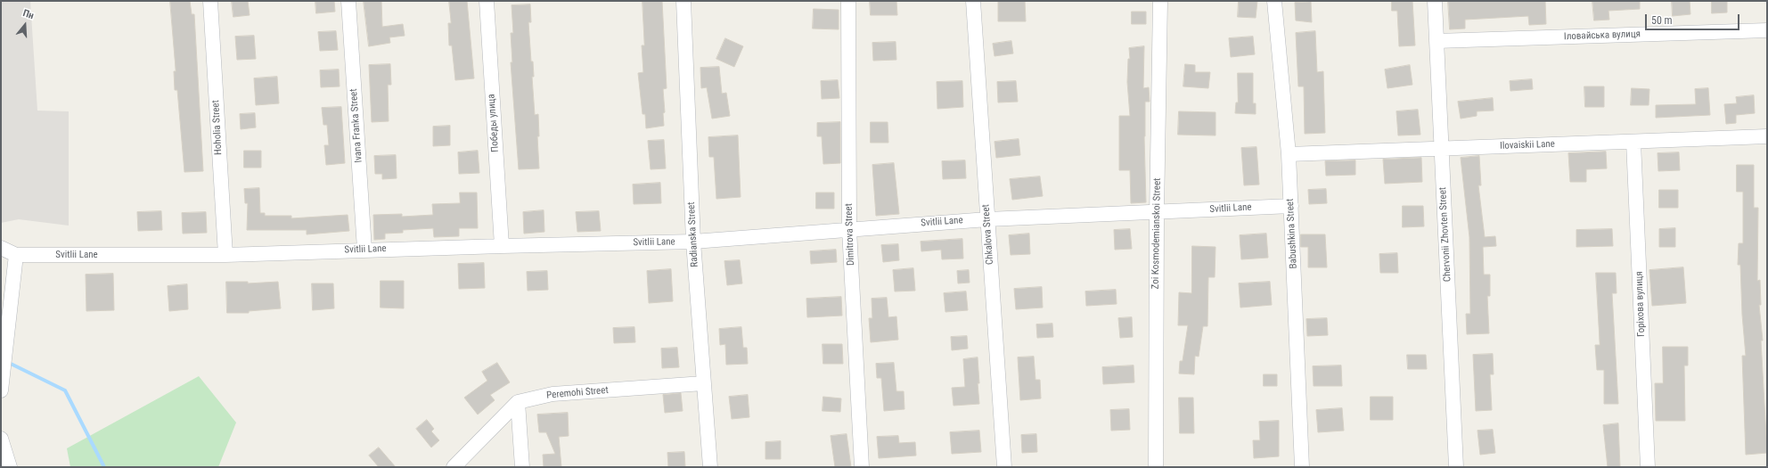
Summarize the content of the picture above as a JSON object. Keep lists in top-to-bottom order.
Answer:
{
  "streets": {
    "street": [
      "Іловайська вулиця",
      "Победы улица",
      "Ivana Franka Street",
      "Hoholia Street",
      "Ilovaiskii Lane",
      "Svitlii Lane",
      "Zoi Kosmodemianskoi Street",
      "Babushkina Street",
      "Radianska Street",
      "Dimitrova Street",
      "Chkalova Street",
      "Chervonii Zhovten Street",
      "Горіхова вулиця",
      "Peremohi Street"
    ]
  },
  "crossings": [
    ["Іловайська вулиця", "Chervonii Zhovten Street"],
    ["Победы улица", "Svitlii Lane"],
    ["Ivana Franka Street", "Svitlii Lane"],
    ["Hoholia Street", "Svitlii Lane"],
    ["Ilovaiskii Lane", "Babushkina Street"],
    ["Ilovaiskii Lane", "Chervonii Zhovten Street"],
    ["Ilovaiskii Lane", "Горіхова вулиця"],
    ["Svitlii Lane", "Zoi Kosmodemianskoi Street"],
    ["Svitlii Lane", "Babushkina Street"],
    ["Svitlii Lane", "Radianska Street"],
    ["Svitlii Lane", "Dimitrova Street"],
    ["Svitlii Lane", "Chkalova Street"],
    ["Radianska Street", "Peremohi Street"]
  ],
  "scale_bar": "50 m",
  "north": "top"
}
